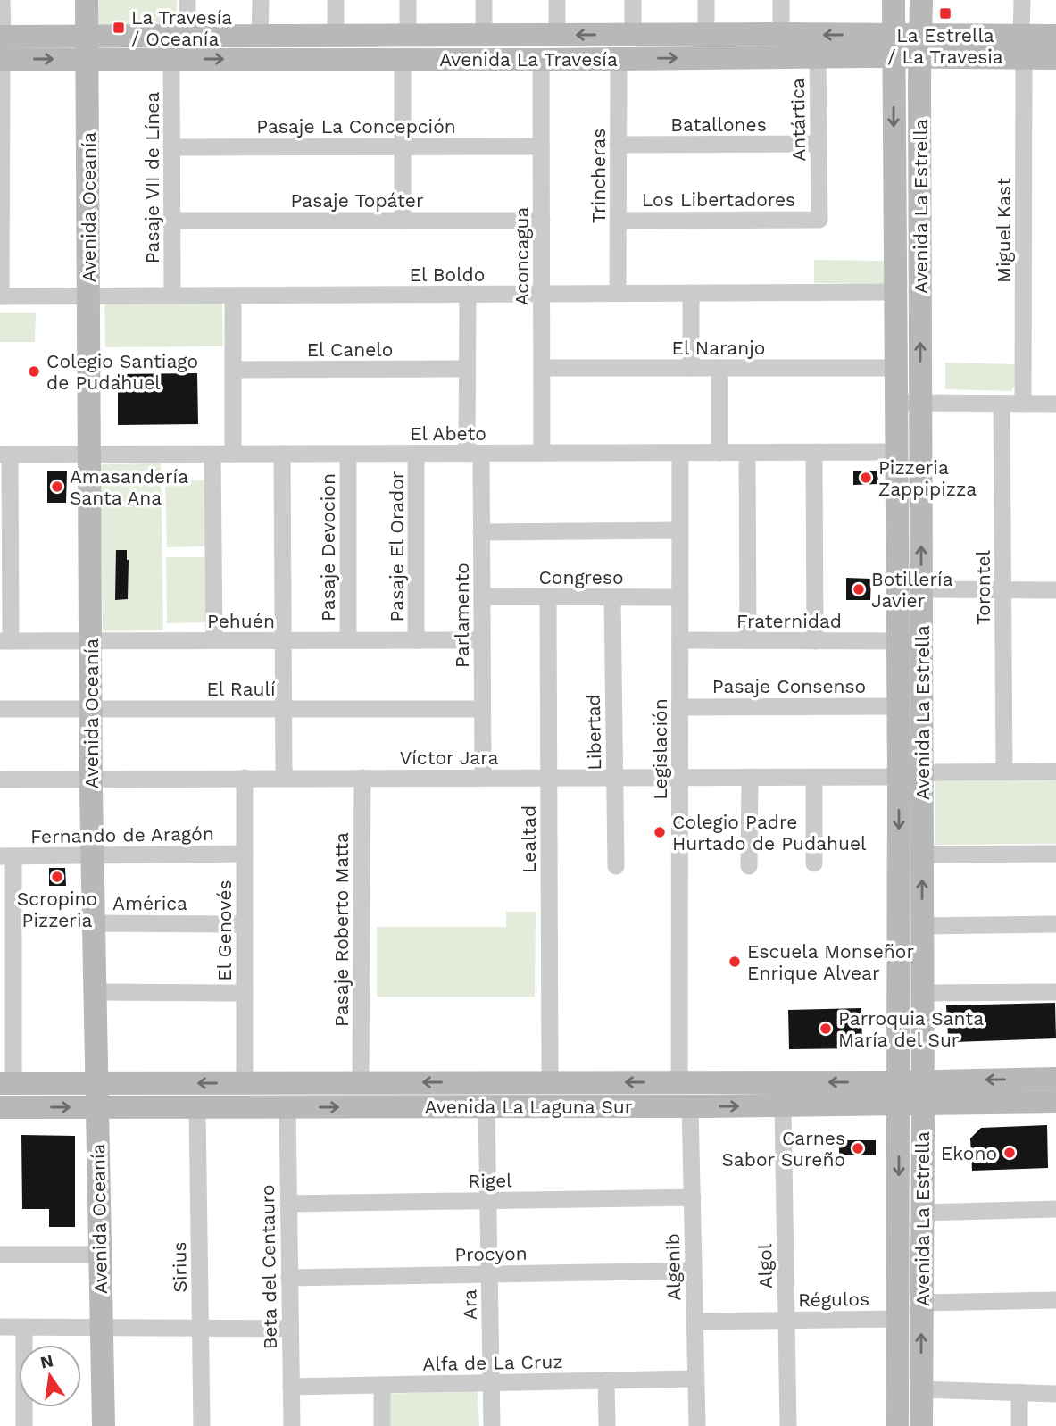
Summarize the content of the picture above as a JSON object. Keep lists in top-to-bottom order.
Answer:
{
  "streets": {
    "street": [
      "Avenida La Travesía",
      "Antártica",
      "Batallones",
      "Pasaje La Concepción",
      "Trincheras",
      "Pasaje VII de Línea",
      "Los Libertadores",
      "Pasaje Topáter",
      "Avenida La Estrella",
      "Avenida Oceanía",
      "Miguel Kast",
      "Aconcagua",
      "El Boldo",
      "El Naranjo",
      "El Canelo",
      "El Abeto",
      "Pasaje El Orador",
      "Pasaje Devocion",
      "Congreso",
      "Torontel",
      "Parlamento",
      "Pehuén",
      "Fraternidad",
      "Pasaje Consenso",
      "El Raulí",
      "Libertad",
      "Legislación",
      "Víctor Jara",
      "Fernando de Aragón",
      "Lealtad",
      "América",
      "Pasaje Roberto Matta",
      "El Genovés",
      "Avenida La Laguna Sur",
      "Rigel",
      "Procyon",
      "Algol",
      "Sirius",
      "Beta del Centauro",
      "Algenib",
      "Régulos",
      "Ara",
      "Alfa de La Cruz"
    ]
  },
  "crossings": [
    ["Avenida La Travesía", "Antártica"],
    ["Avenida La Travesía", "Trincheras"],
    ["Avenida La Travesía", "Pasaje VII de Línea"],
    ["Avenida La Travesía", "Avenida La Estrella"],
    ["Avenida La Travesía", "Avenida Oceanía"],
    ["Avenida La Travesía", "Miguel Kast"],
    ["Avenida La Travesía", "Aconcagua"],
    ["Antártica", "Batallones"],
    ["Antártica", "Los Libertadores"],
    ["Batallones", "Trincheras"],
    ["Pasaje La Concepción", "Pasaje VII de Línea"],
    ["Pasaje La Concepción", "Aconcagua"],
    ["Trincheras", "Los Libertadores"],
    ["Trincheras", "El Boldo"],
    ["Pasaje VII de Línea", "Pasaje Topáter"],
    ["Pasaje VII de Línea", "El Boldo"],
    ["Pasaje Topáter", "Aconcagua"],
    ["Avenida La Estrella", "El Boldo"],
    ["Avenida La Estrella", "El Naranjo"],
    ["Avenida La Estrella", "El Abeto"],
    ["Avenida La Estrella", "Fraternidad"],
    ["Avenida La Estrella", "Pasaje Consenso"],
    ["Avenida La Estrella", "Víctor Jara"],
    ["Avenida La Estrella", "Avenida La Laguna Sur"],
    ["Avenida La Estrella", "Régulos"],
    ["Avenida Oceanía", "El Boldo"],
    ["Avenida Oceanía", "El Abeto"],
    ["Avenida Oceanía", "Pehuén"],
    ["Avenida Oceanía", "El Raulí"],
    ["Avenida Oceanía", "Víctor Jara"],
    ["Avenida Oceanía", "Fernando de Aragón"],
    ["Avenida Oceanía", "América"],
    ["Avenida Oceanía", "Avenida La Laguna Sur"],
    ["Aconcagua", "El Boldo"],
    ["Aconcagua", "El Naranjo"],
    ["Aconcagua", "El Abeto"],
    ["El Boldo", "Parlamento"],
    ["El Canelo", "Parlamento"],
    ["El Abeto", "Pasaje El Orador"],
    ["El Abeto", "Pasaje Devocion"],
    ["El Abeto", "Parlamento"],
    ["El Abeto", "Legislación"],
    ["Pasaje El Orador", "Pehuén"],
    ["Pasaje Devocion", "Pehuén"],
    ["Congreso", "Parlamento"],
    ["Congreso", "Libertad"],
    ["Congreso", "Legislación"],
    ["Congreso", "Lealtad"],
    ["Torontel", "Víctor Jara"],
    ["Parlamento", "Pehuén"],
    ["Parlamento", "El Raulí"],
    ["Parlamento", "Víctor Jara"],
    ["Fraternidad", "Legislación"],
    ["Pasaje Consenso", "Legislación"],
    ["Libertad", "Víctor Jara"],
    ["Legislación", "Víctor Jara"],
    ["Legislación", "Avenida La Laguna Sur"],
    ["Víctor Jara", "Lealtad"],
    ["Víctor Jara", "Pasaje Roberto Matta"],
    ["Víctor Jara", "El Genovés"],
    ["Fernando de Aragón", "El Genovés"],
    ["Lealtad", "Avenida La Laguna Sur"],
    ["América", "El Genovés"],
    ["Pasaje Roberto Matta", "Avenida La Laguna Sur"],
    ["El Genovés", "Avenida La Laguna Sur"],
    ["Avenida La Laguna Sur", "Algol"],
    ["Avenida La Laguna Sur", "Sirius"],
    ["Avenida La Laguna Sur", "Beta del Centauro"],
    ["Avenida La Laguna Sur", "Algenib"],
    ["Avenida La Laguna Sur", "Ara"],
    ["Rigel", "Beta del Centauro"],
    ["Rigel", "Algenib"],
    ["Rigel", "Ara"],
    ["Procyon", "Beta del Centauro"],
    ["Procyon", "Algenib"],
    ["Procyon", "Ara"],
    ["Algol", "Régulos"],
    ["Beta del Centauro", "Alfa de La Cruz"],
    ["Algenib", "Régulos"],
    ["Algenib", "Alfa de La Cruz"],
    ["Ara", "Alfa de La Cruz"]
  ],
  "places": {
    "transit": ["La Estrella / La Travesia", "La Travesía / Oceanía"],
    "other": [
      "Colegio Santiago de Pudahuel",
      "Pizzeria Zappipizza",
      "Amasandería Santa Ana",
      "Botillería Javier",
      "Colegio Padre Hurtado de Pudahuel",
      "Scropino Pizzeria",
      "Escuela Monseñor Enrique Alvear",
      "Parroquia Santa María del Sur",
      "Carnes Sabor Sureño",
      "Ekono"
    ]
  },
  "north": "top"
}
